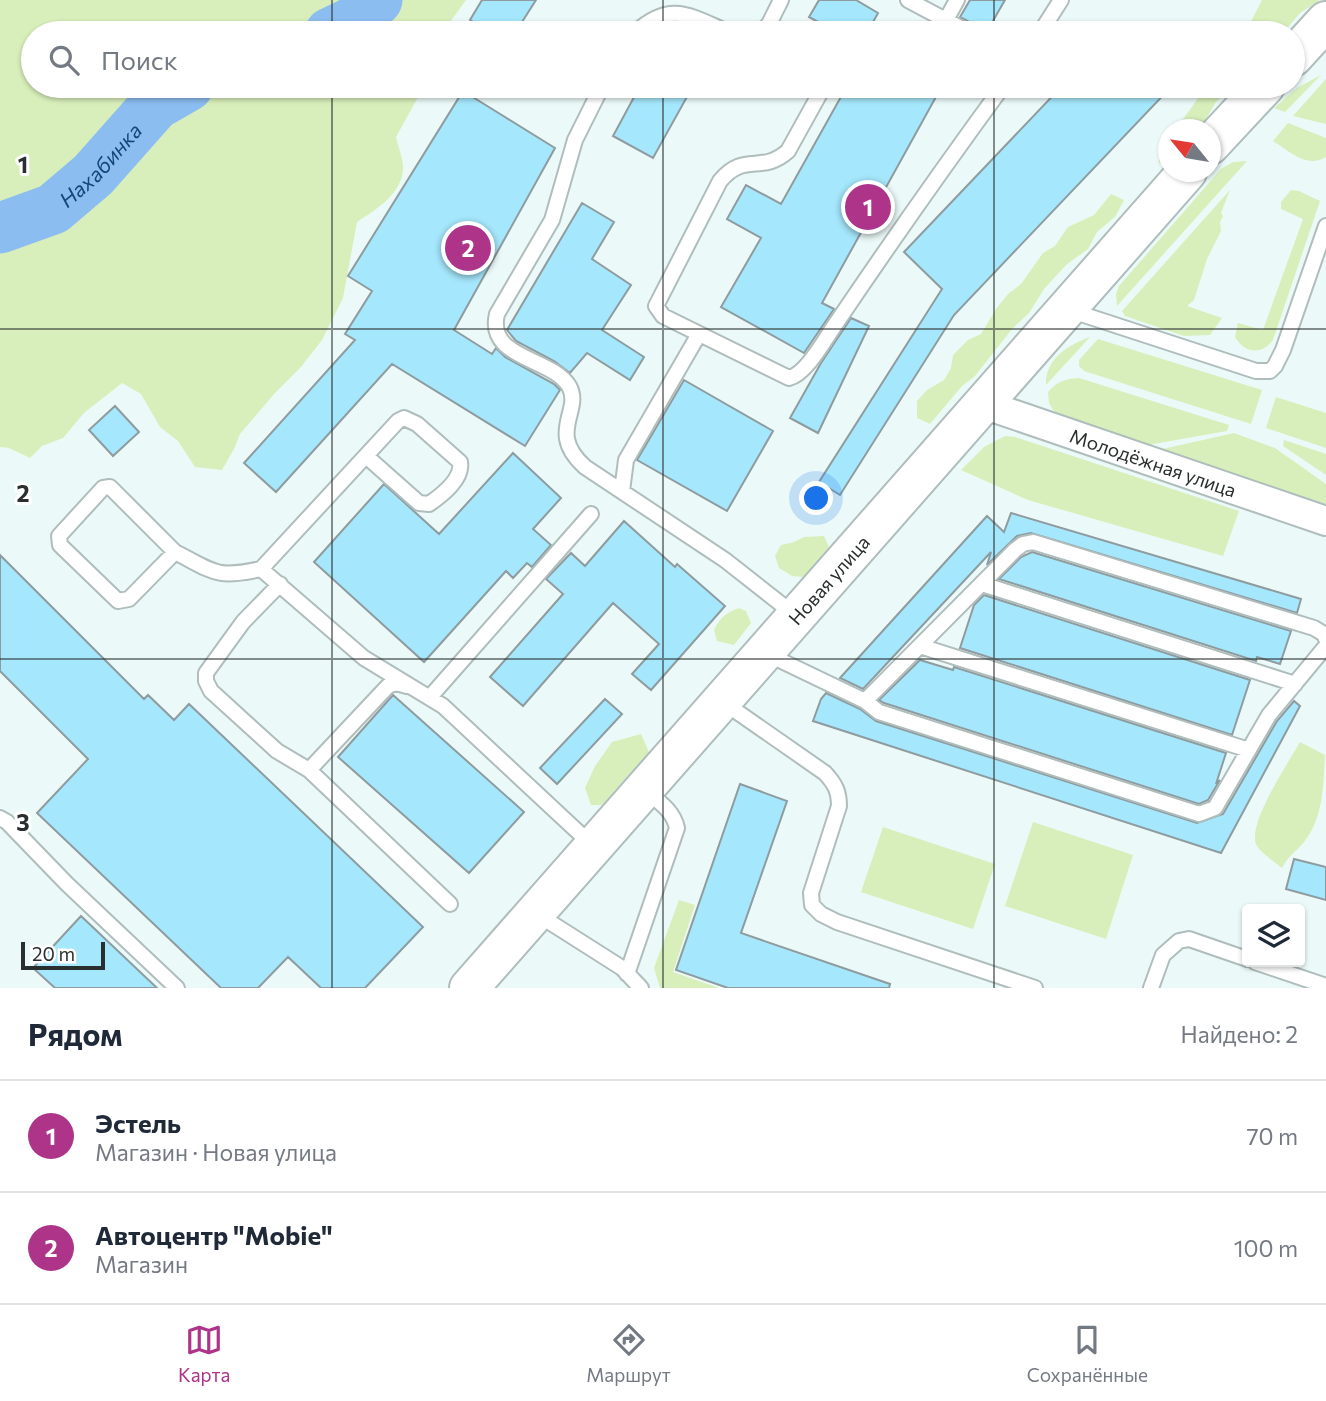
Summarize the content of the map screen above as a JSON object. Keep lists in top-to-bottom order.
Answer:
{
  "streets": {
    "street": ["Молодёжная улица", "Новая улица"]
  },
  "crossings": [
    ["Молодёжная улица", "Новая улица"]
  ],
  "water": ["Нахабинка"],
  "scale_bar": "20 m",
  "north": "top left",
  "page": {
    "search": "Поиск",
    "pins": ["1", "2"],
    "scale": "20 m",
    "heading": ["Рядом", "Найдено: 2"],
    "list": [
      {
        "mark": "1",
        "name": "Эстель",
        "note": "Магазин · Новая улица",
        "value": "70 m"
      },
      {
        "mark": "2",
        "name": "Автоцентр \"Mobie\"",
        "note": "Магазин",
        "value": "100 m"
      }
    ],
    "nav": ["Карта", "Маршрут", "Сохранённые"]
  },
  "grid": {
    "rows": ["1", "2", "3"]
  }
}
